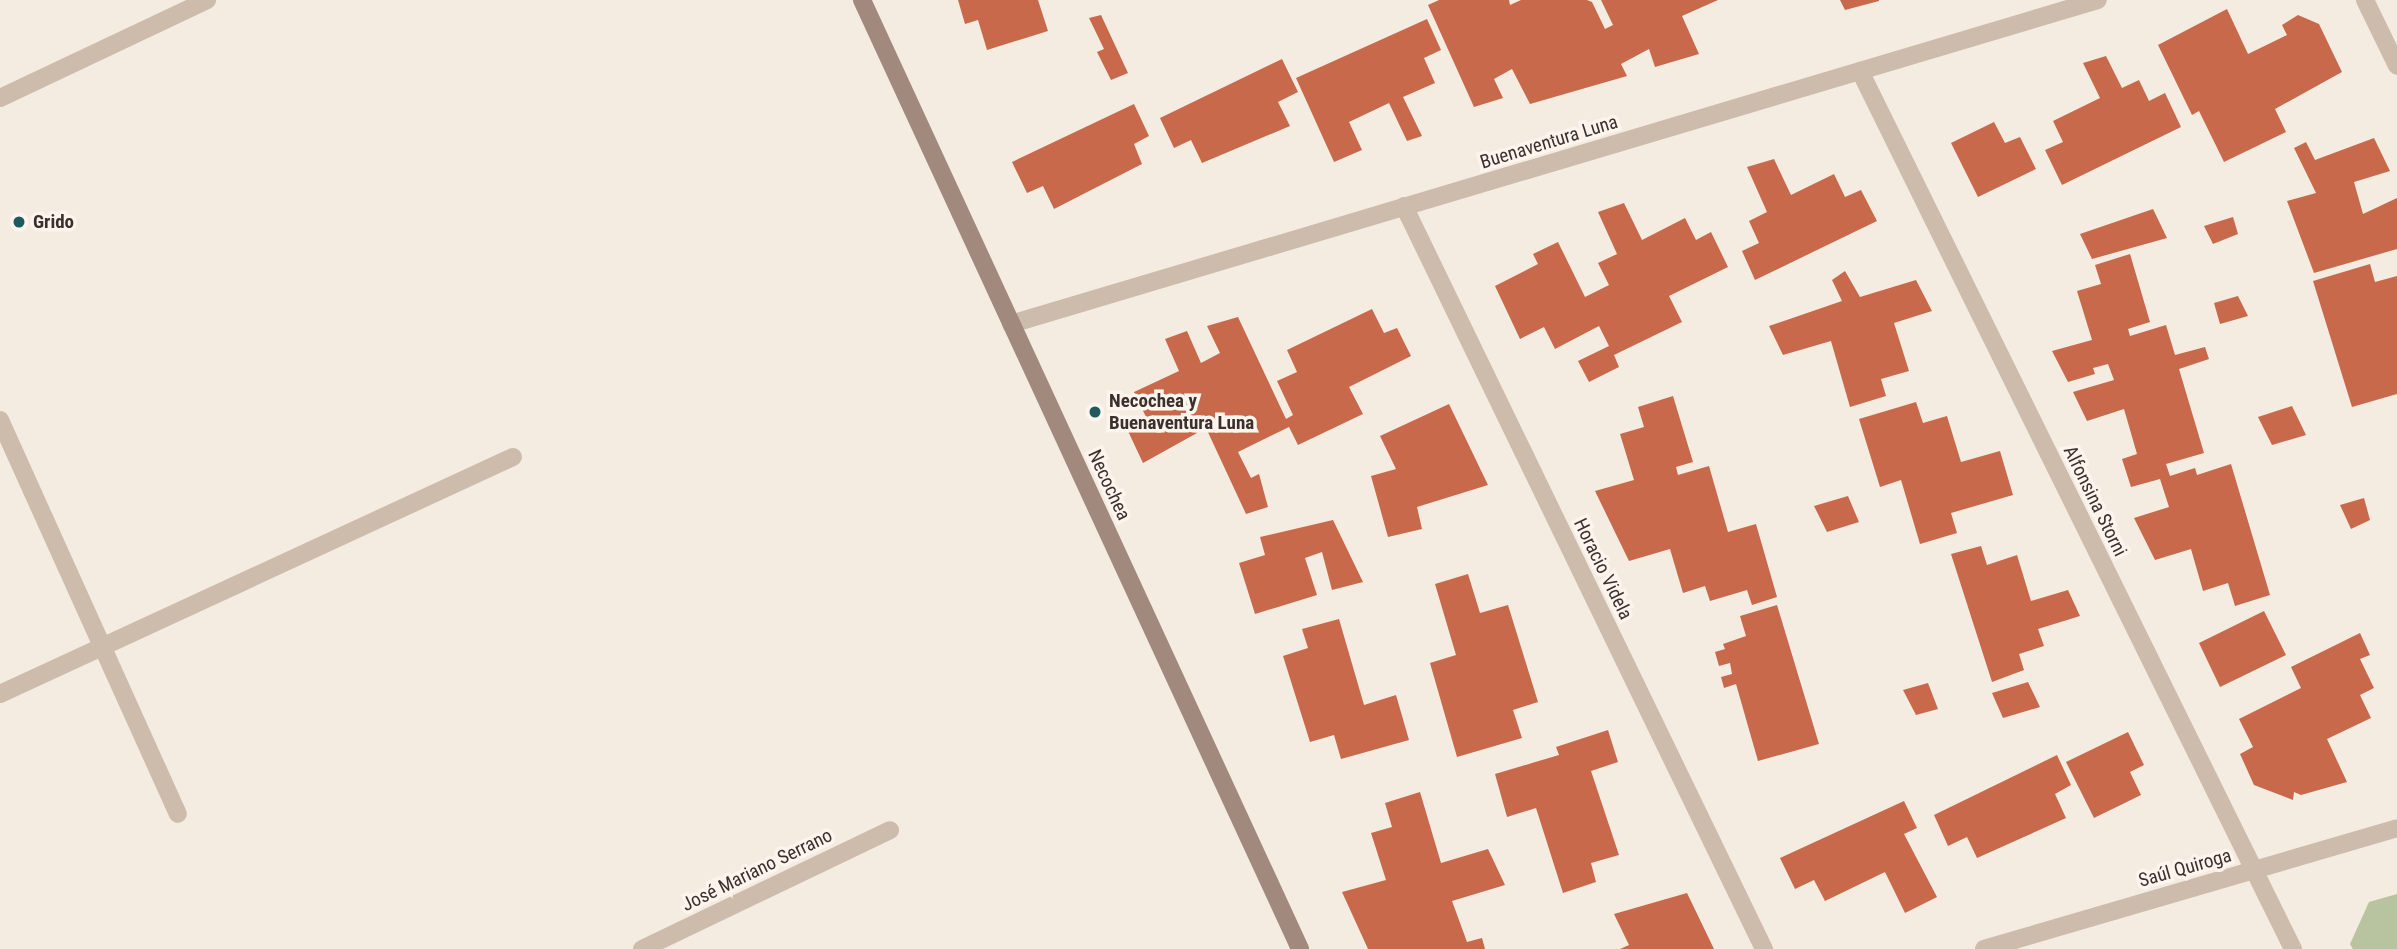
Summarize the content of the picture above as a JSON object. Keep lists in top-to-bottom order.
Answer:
{
  "streets": {
    "main road": ["Necochea"],
    "street": [
      "Buenaventura Luna",
      "Alfonsina Storni",
      "Horacio Videla",
      "Saúl Quiroga",
      "José Mariano Serrano"
    ]
  },
  "crossings": [
    ["Buenaventura Luna", "Necochea"],
    ["Buenaventura Luna", "Alfonsina Storni"],
    ["Buenaventura Luna", "Horacio Videla"],
    ["Alfonsina Storni", "Saúl Quiroga"]
  ],
  "places": ["Grido", "Necochea y Buenaventura Luna"]
}
